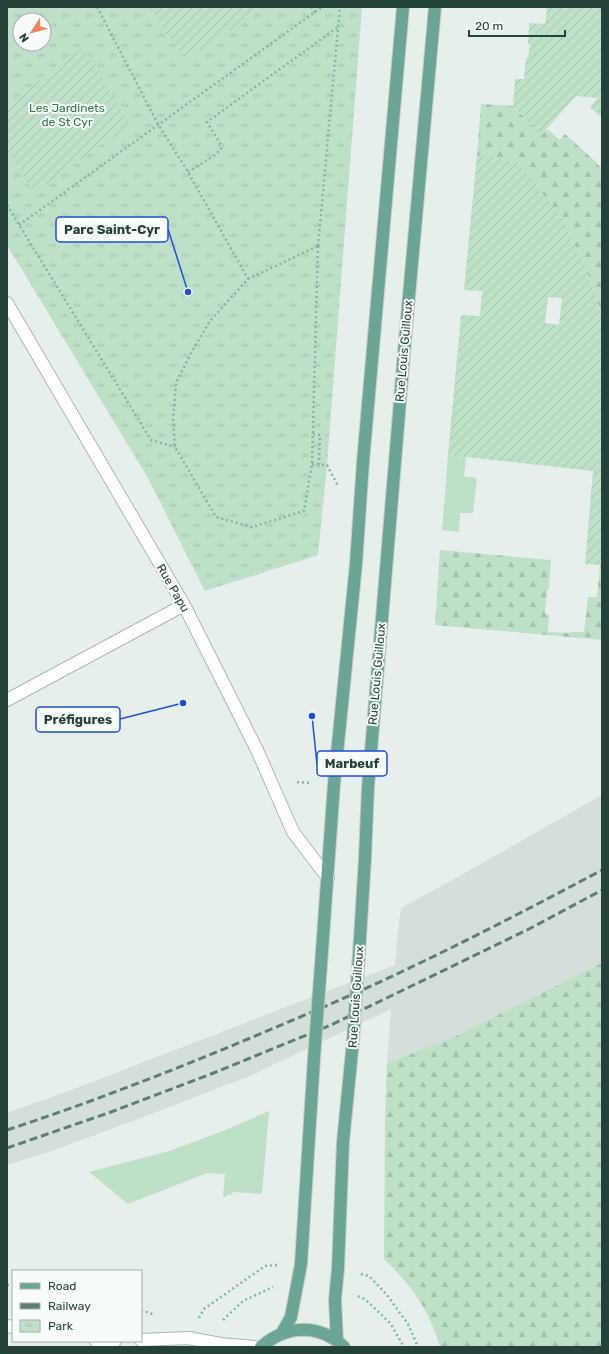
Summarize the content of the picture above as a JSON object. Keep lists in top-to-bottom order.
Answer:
{
  "streets": {
    "main road": ["Rue Louis Guilloux"],
    "street": ["Rue Papu"]
  },
  "parks": ["Les Jardinets de St Cyr"],
  "places": ["Parc Saint-Cyr", "Préfigures", "Marbeuf"],
  "legend": ["Road", "Railway", "Park"],
  "scale_bar": "20 m",
  "north": "bottom left"
}
